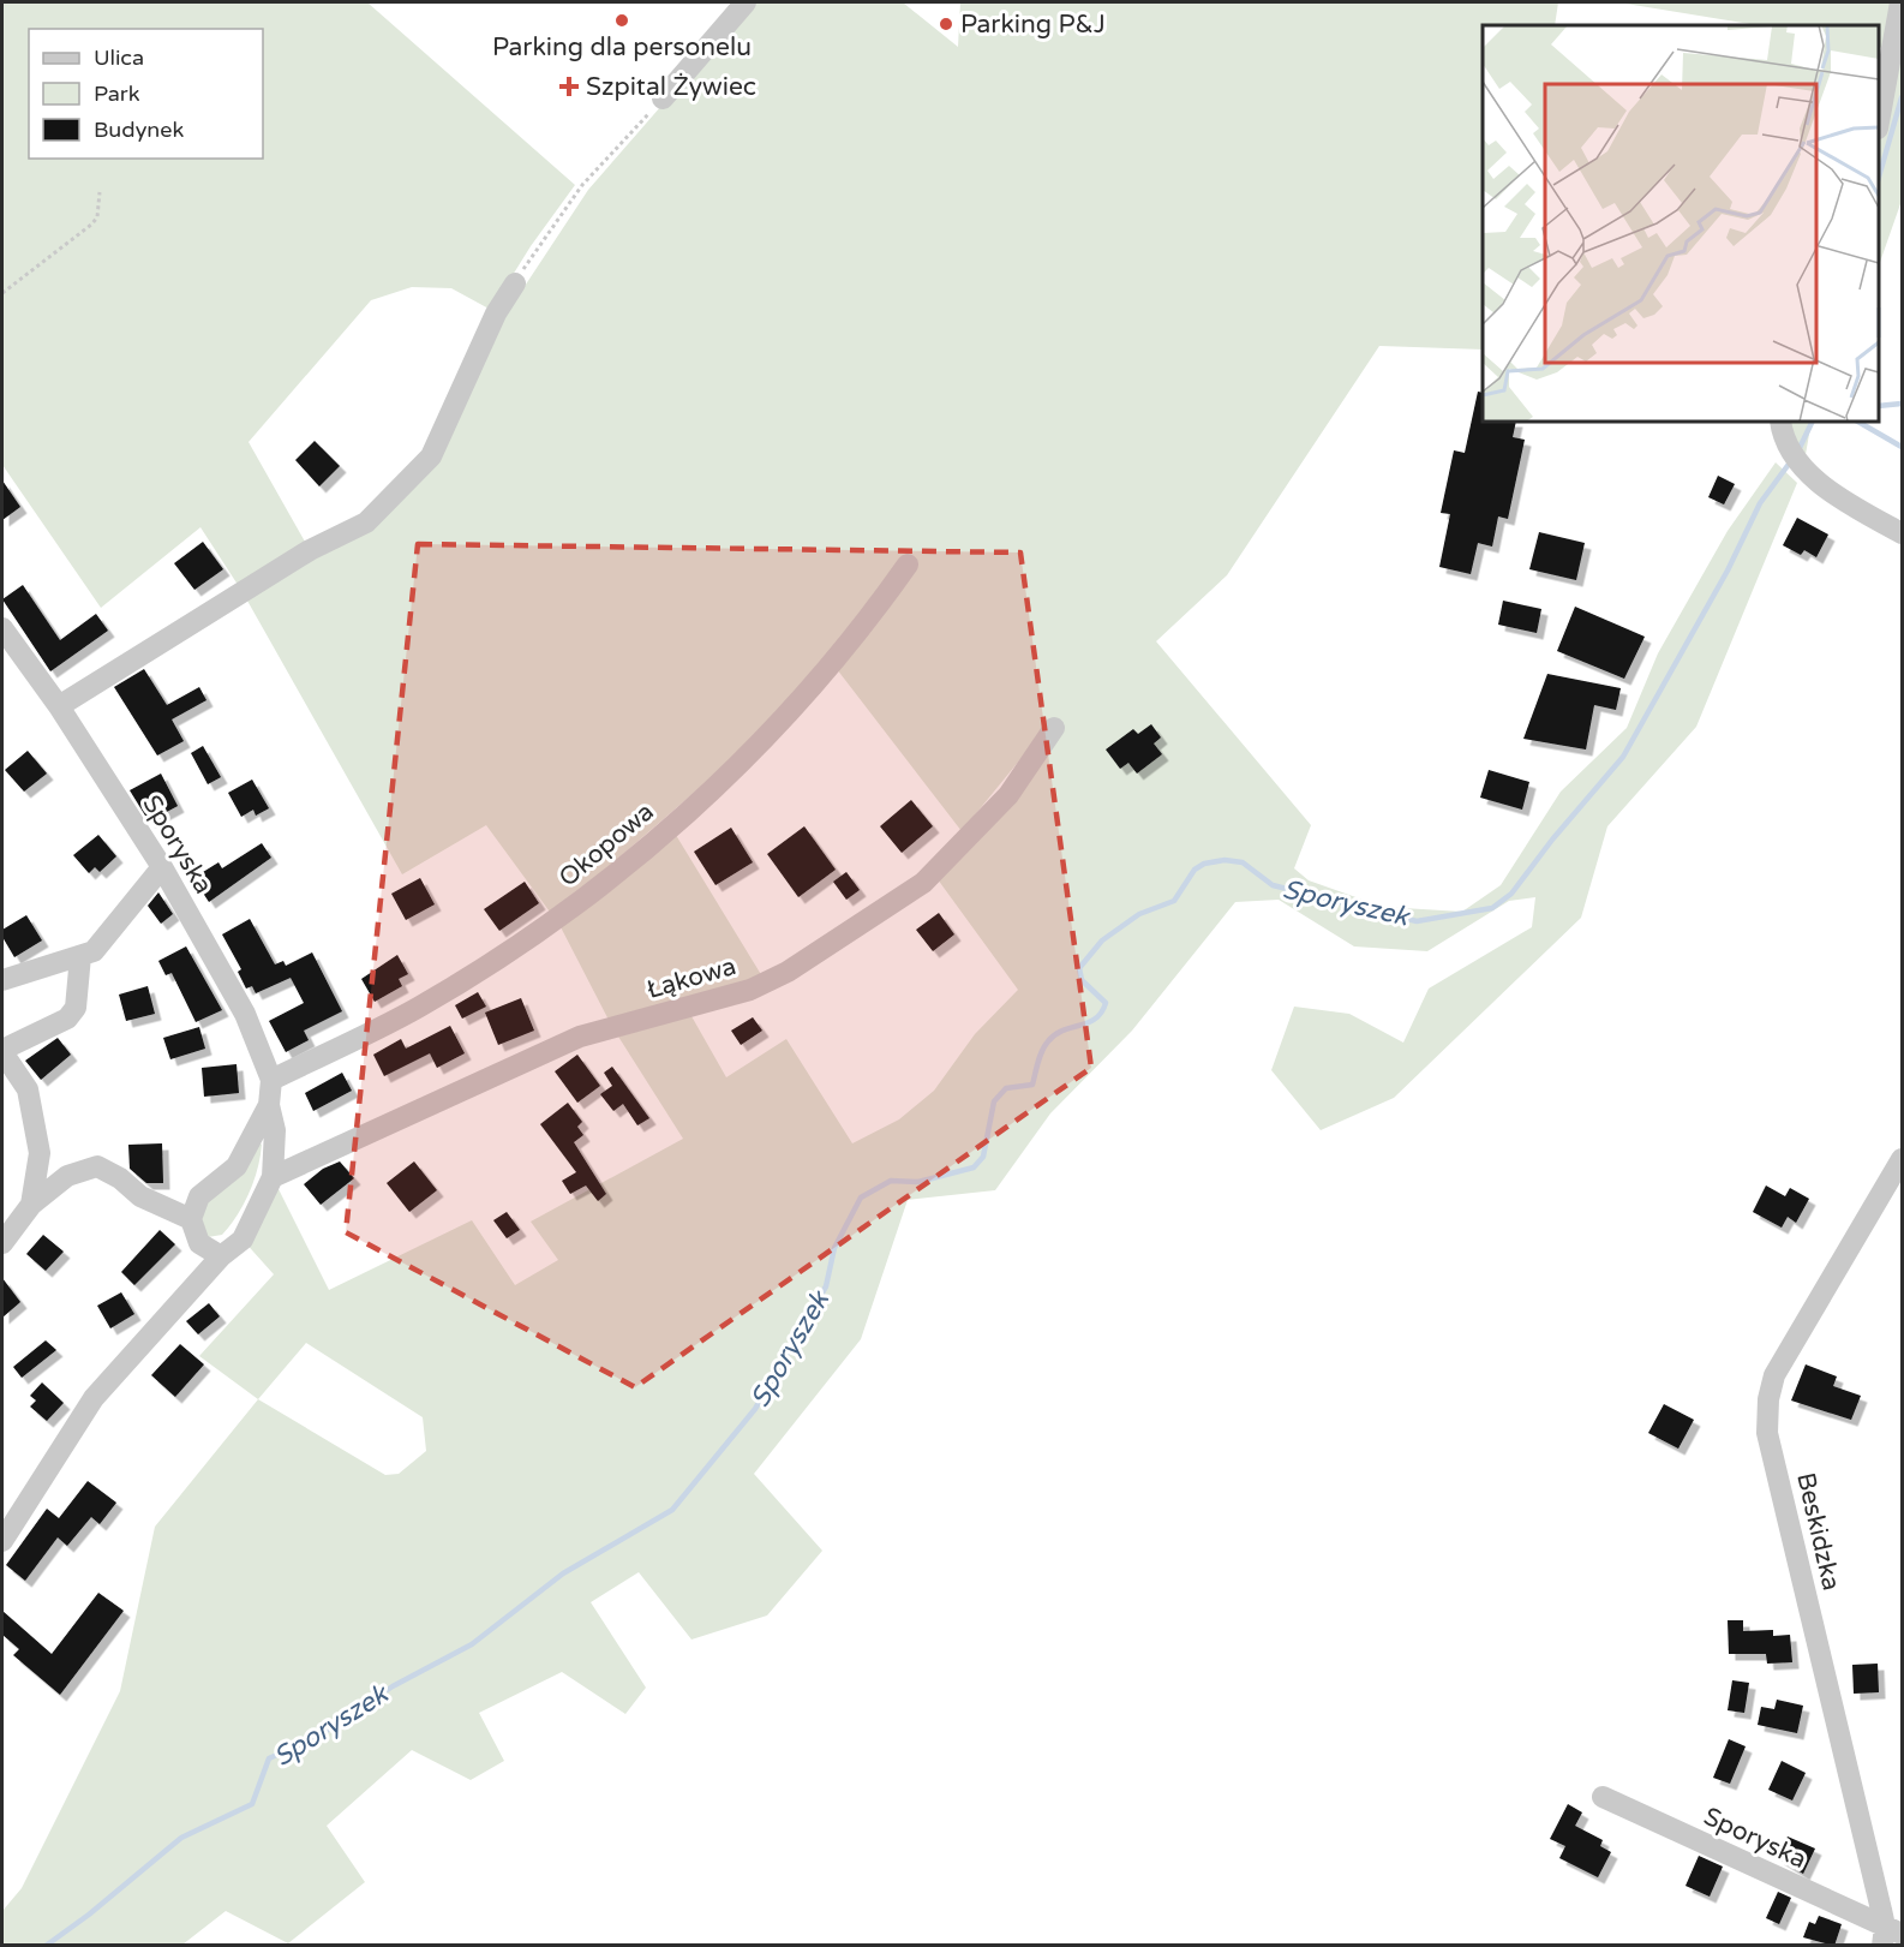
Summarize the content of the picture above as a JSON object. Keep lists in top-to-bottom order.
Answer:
{
  "streets": {
    "street": [
      "Sporyska",
      "Okopowa",
      "Łąkowa",
      "Beskidzka"
    ]
  },
  "crossings": [
    ["Sporyska", "Okopowa"],
    ["Sporyska", "Łąkowa"],
    ["Sporyska", "Beskidzka"]
  ],
  "water": ["Sporyszek"],
  "places": {
    "other": ["Parking dla personelu", "Parking P&J"],
    "health": ["Szpital Żywiec"]
  },
  "legend": ["Ulica", "Park", "Budynek"]
}
